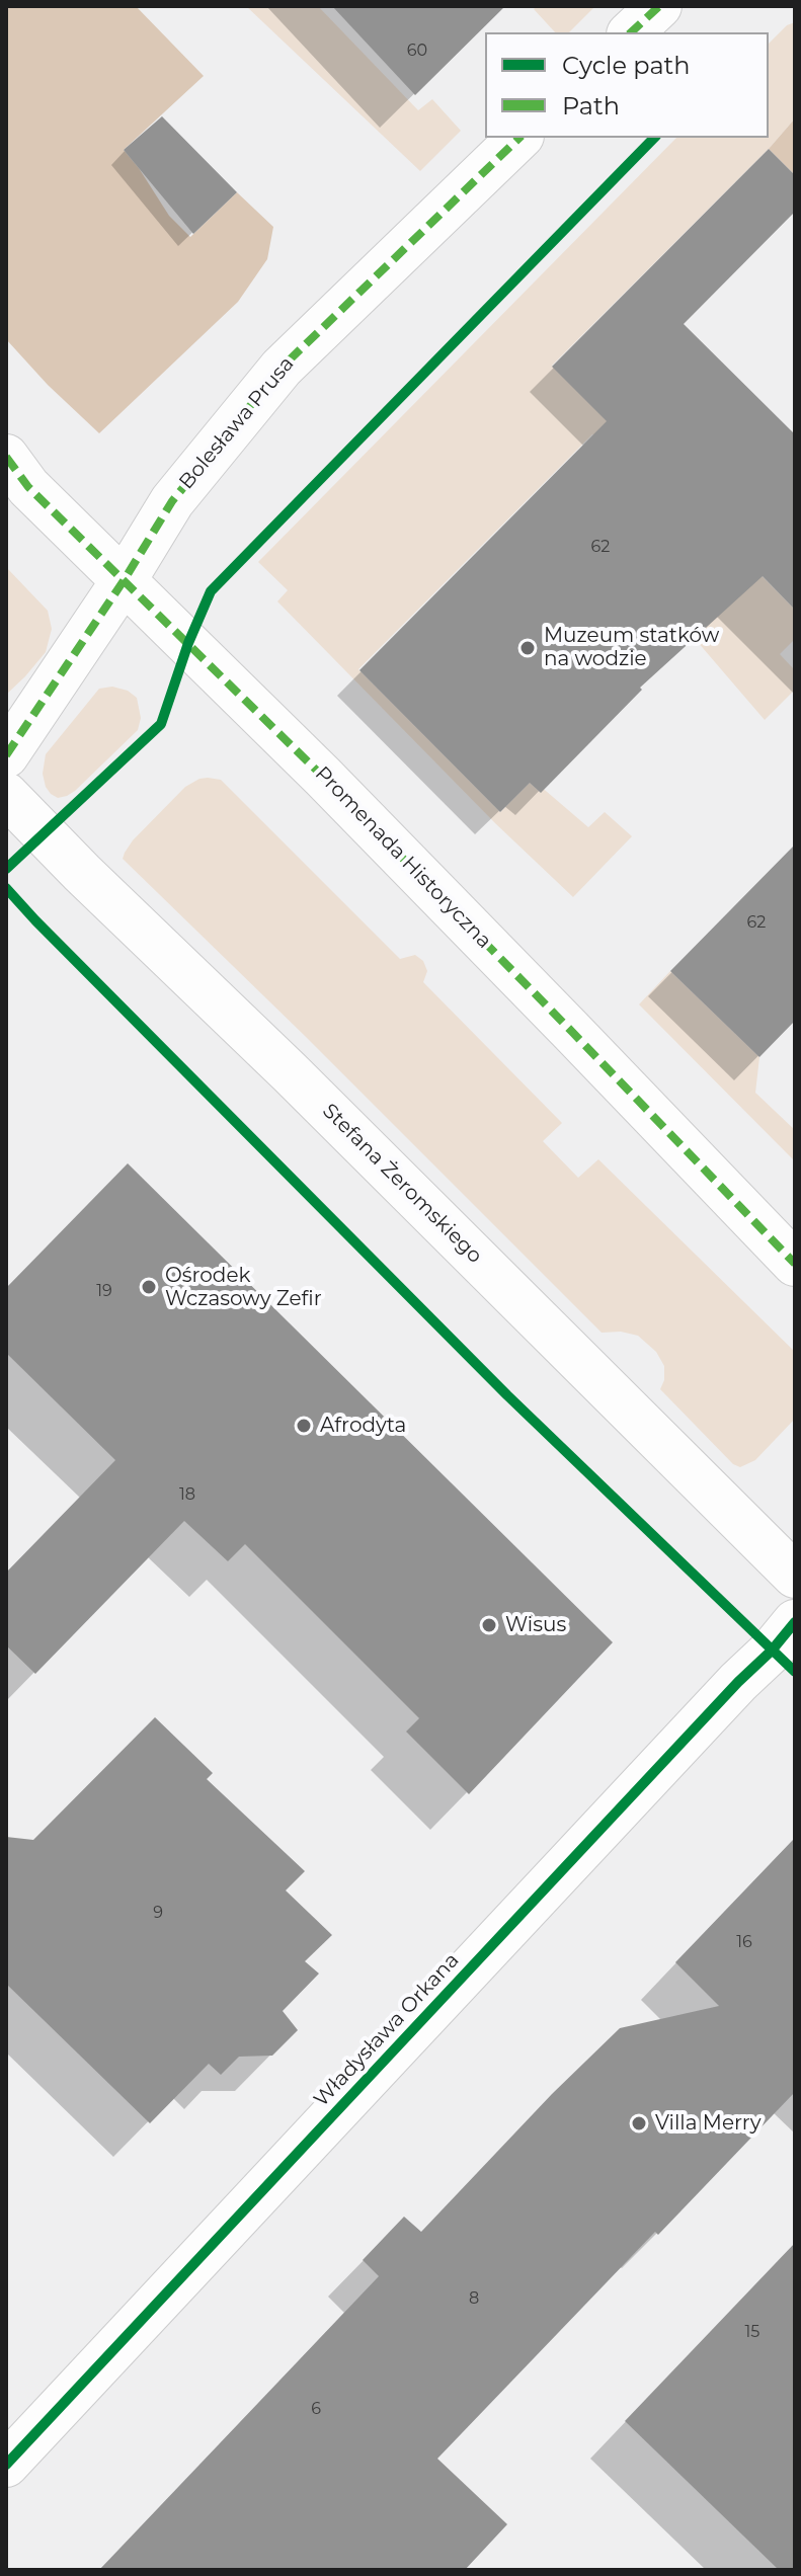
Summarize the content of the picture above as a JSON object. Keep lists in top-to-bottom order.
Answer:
{
  "streets": {
    "street": [
      "Bolesława Prusa",
      "Promenada Historyczna",
      "Stefana Żeromskiego",
      "Władysława Orkana"
    ]
  },
  "crossings": [
    ["Bolesława Prusa", "Promenada Historyczna"]
  ],
  "places": [
    "Muzeum statków na wodzie",
    "Ośrodek Wczasowy Zefir",
    "Afrodyta",
    "Wisus",
    "Villa Merry"
  ],
  "house_numbers": [
    "60",
    "62",
    "62",
    "19",
    "18",
    "9",
    "16",
    "8",
    "15",
    "6"
  ],
  "legend": ["Cycle path", "Path"]
}
